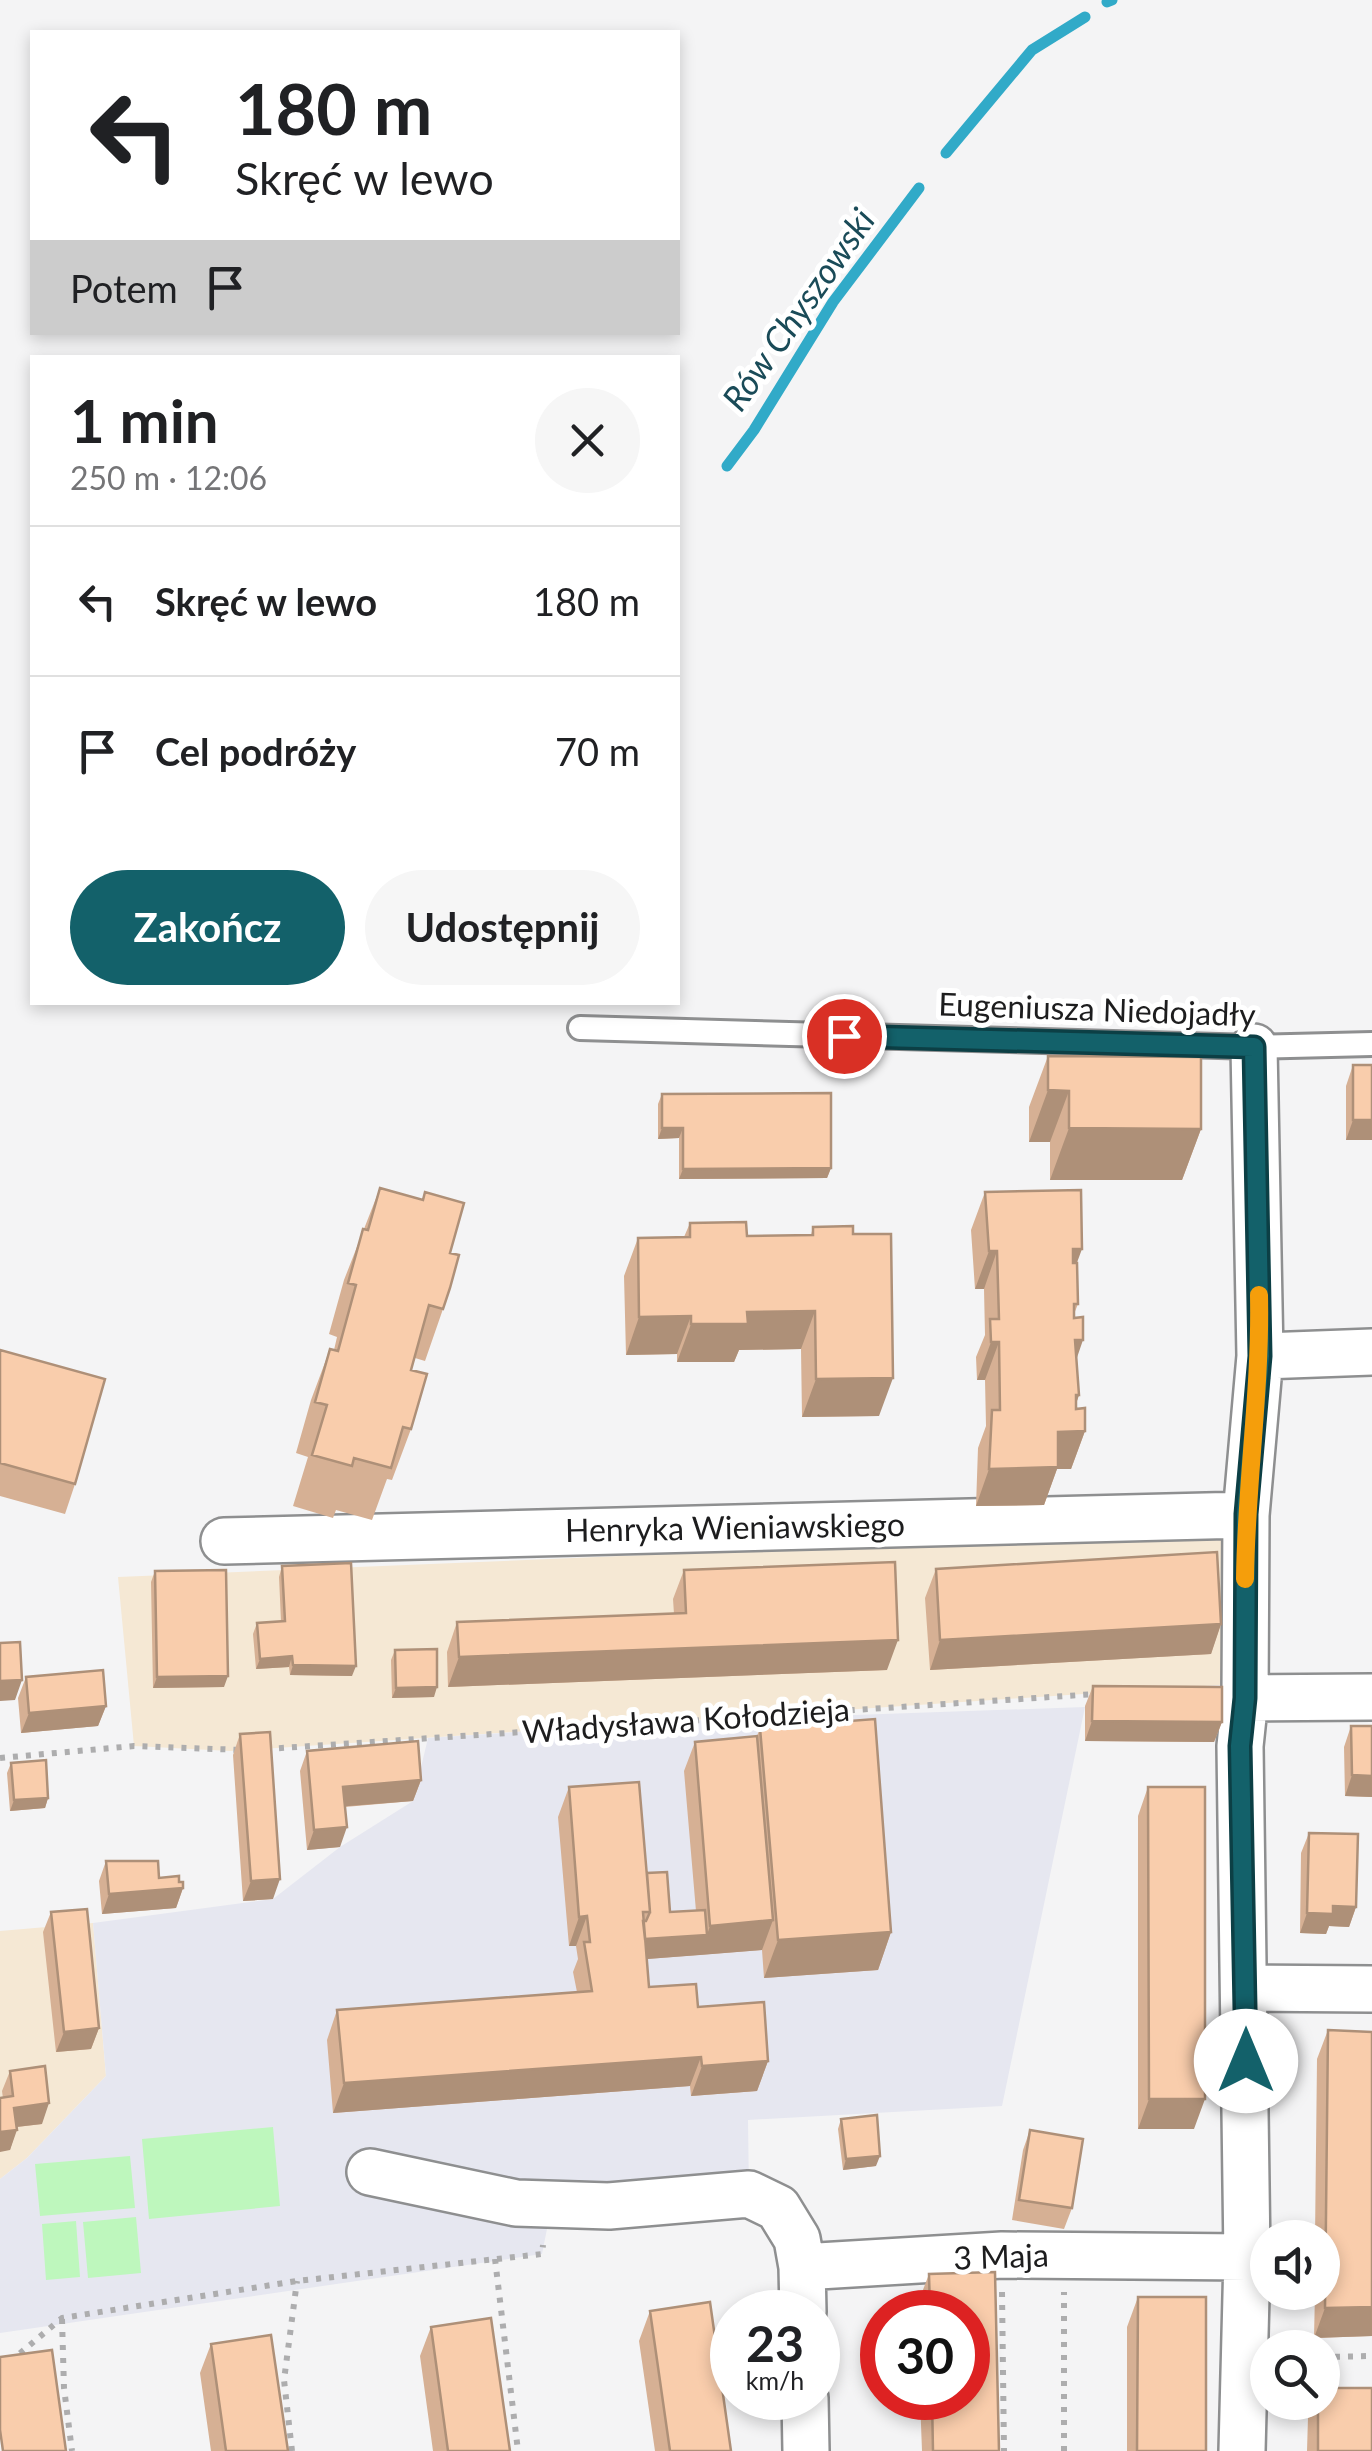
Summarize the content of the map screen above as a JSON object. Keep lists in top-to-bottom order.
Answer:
{
  "streets": {
    "street": ["Henryka Wieniawskiego", "3 Maja"],
    "lane": ["Eugeniusza Niedojadły"],
    "path": ["Władysława Kołodzieja"]
  },
  "water": ["Rów Chyszowski"],
  "page": {
    "turn": ["180 m", "Skręć w lewo"],
    "then": "Potem",
    "heading": ["1 min", "250 m · 12:06"],
    "list": [
      {
        "name": "Skręć w lewo",
        "value": "180 m"
      },
      {
        "name": "Cel podróży",
        "value": "70 m"
      }
    ],
    "buttons": ["Zakończ", "Udostępnij"],
    "speed": "23 km/h",
    "limit": "30"
  }
}
